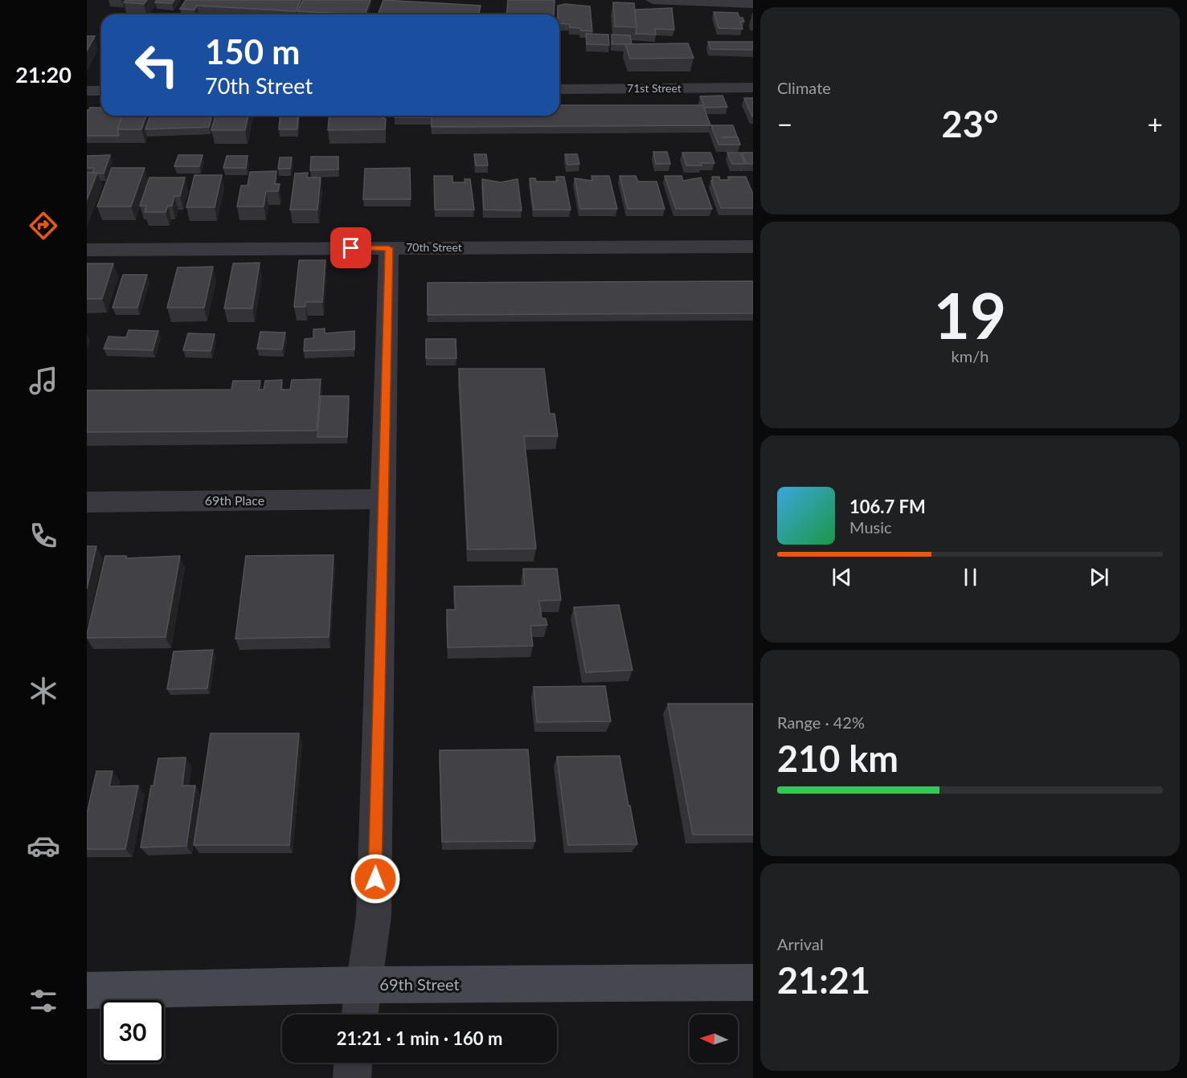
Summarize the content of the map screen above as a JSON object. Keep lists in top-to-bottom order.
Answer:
{
  "streets": {
    "street": [
      "71st Street",
      "70th Street",
      "69th Place",
      "69th Street"
    ]
  },
  "north": "left",
  "page": {
    "tabs": "21:20",
    "tile": [
      "Climate",
      ["19", "km/h"],
      ["Range · 42%", "210 km"],
      ["Arrival", "21:21"]
    ],
    "turn": ["150 m", "70th Street"],
    "heat": ["−", "23°", "+"],
    "song": ["106.7 FM", "Music"],
    "limit": "30",
    "trip": "21:21 · 1 min · 160 m"
  }
}
